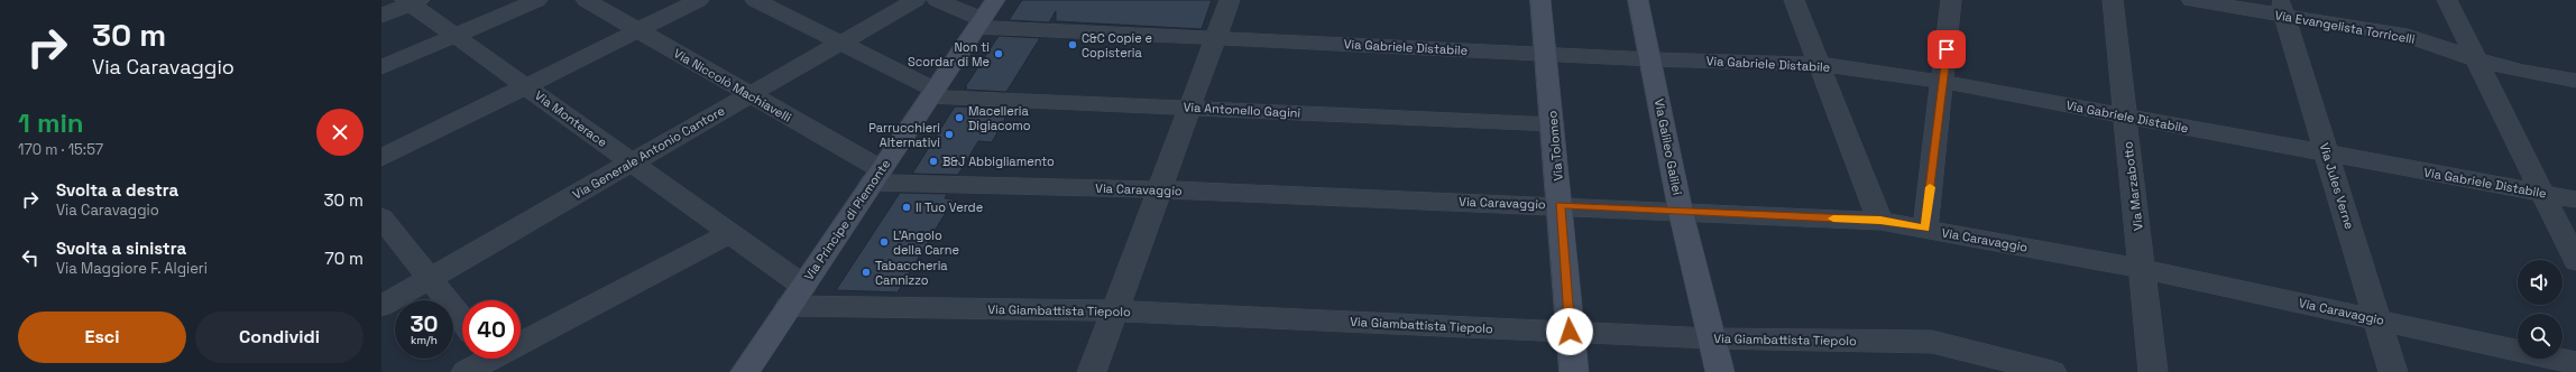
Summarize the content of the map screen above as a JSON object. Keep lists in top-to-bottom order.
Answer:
{
  "streets": {
    "street": [
      "Via Evangelista Torricelli",
      "Via Gabriele Distabile",
      "Via Niccolò Machiavelli",
      "Via Antonello Gagini",
      "Via Monterace",
      "Via Tolomeo",
      "Via Galileo Galilei",
      "Via Generale Antonio Cantore",
      "Via Marzabotto",
      "Via Jules Verne",
      "Via Caravaggio",
      "Via Principe di Piemonte",
      "Via Giambattista Tiepolo"
    ]
  },
  "crossings": [
    ["Via Evangelista Torricelli", "Via Jules Verne"],
    ["Via Gabriele Distabile", "Via Tolomeo"],
    ["Via Gabriele Distabile", "Via Galileo Galilei"],
    ["Via Gabriele Distabile", "Via Marzabotto"],
    ["Via Gabriele Distabile", "Via Jules Verne"],
    ["Via Gabriele Distabile", "Via Principe di Piemonte"],
    ["Via Niccolò Machiavelli", "Via Generale Antonio Cantore"],
    ["Via Niccolò Machiavelli", "Via Caravaggio"],
    ["Via Niccolò Machiavelli", "Via Principe di Piemonte"],
    ["Via Antonello Gagini", "Via Tolomeo"],
    ["Via Antonello Gagini", "Via Principe di Piemonte"],
    ["Via Monterace", "Via Generale Antonio Cantore"],
    ["Via Monterace", "Via Principe di Piemonte"],
    ["Via Monterace", "Via Giambattista Tiepolo"],
    ["Via Tolomeo", "Via Caravaggio"],
    ["Via Tolomeo", "Via Giambattista Tiepolo"],
    ["Via Galileo Galilei", "Via Caravaggio"],
    ["Via Galileo Galilei", "Via Giambattista Tiepolo"],
    ["Via Marzabotto", "Via Caravaggio"],
    ["Via Jules Verne", "Via Caravaggio"],
    ["Via Caravaggio", "Via Principe di Piemonte"],
    ["Via Principe di Piemonte", "Via Giambattista Tiepolo"]
  ],
  "places": [
    "C&C Copie e Copisteria",
    "Non ti Scordar di Me",
    "Macelleria Digiacomo",
    "Parrucchieri Alternativi",
    "B&J Abbigliamento",
    "Il Tuo Verde",
    "L'Angolo della Carne",
    "Tabaccheria Cannizzo"
  ],
  "page": {
    "turn": ["30 m", "Via Caravaggio"],
    "heading": ["1 min", "170 m · 15:57"],
    "list": [
      {
        "name": "Svolta a destra",
        "note": "Via Caravaggio",
        "value": "30 m"
      },
      {
        "name": "Svolta a sinistra",
        "note": "Via Maggiore F. Algieri",
        "value": "70 m"
      }
    ],
    "speed": "30 km/h",
    "limit": "40",
    "buttons": ["Esci", "Condividi"]
  }
}
